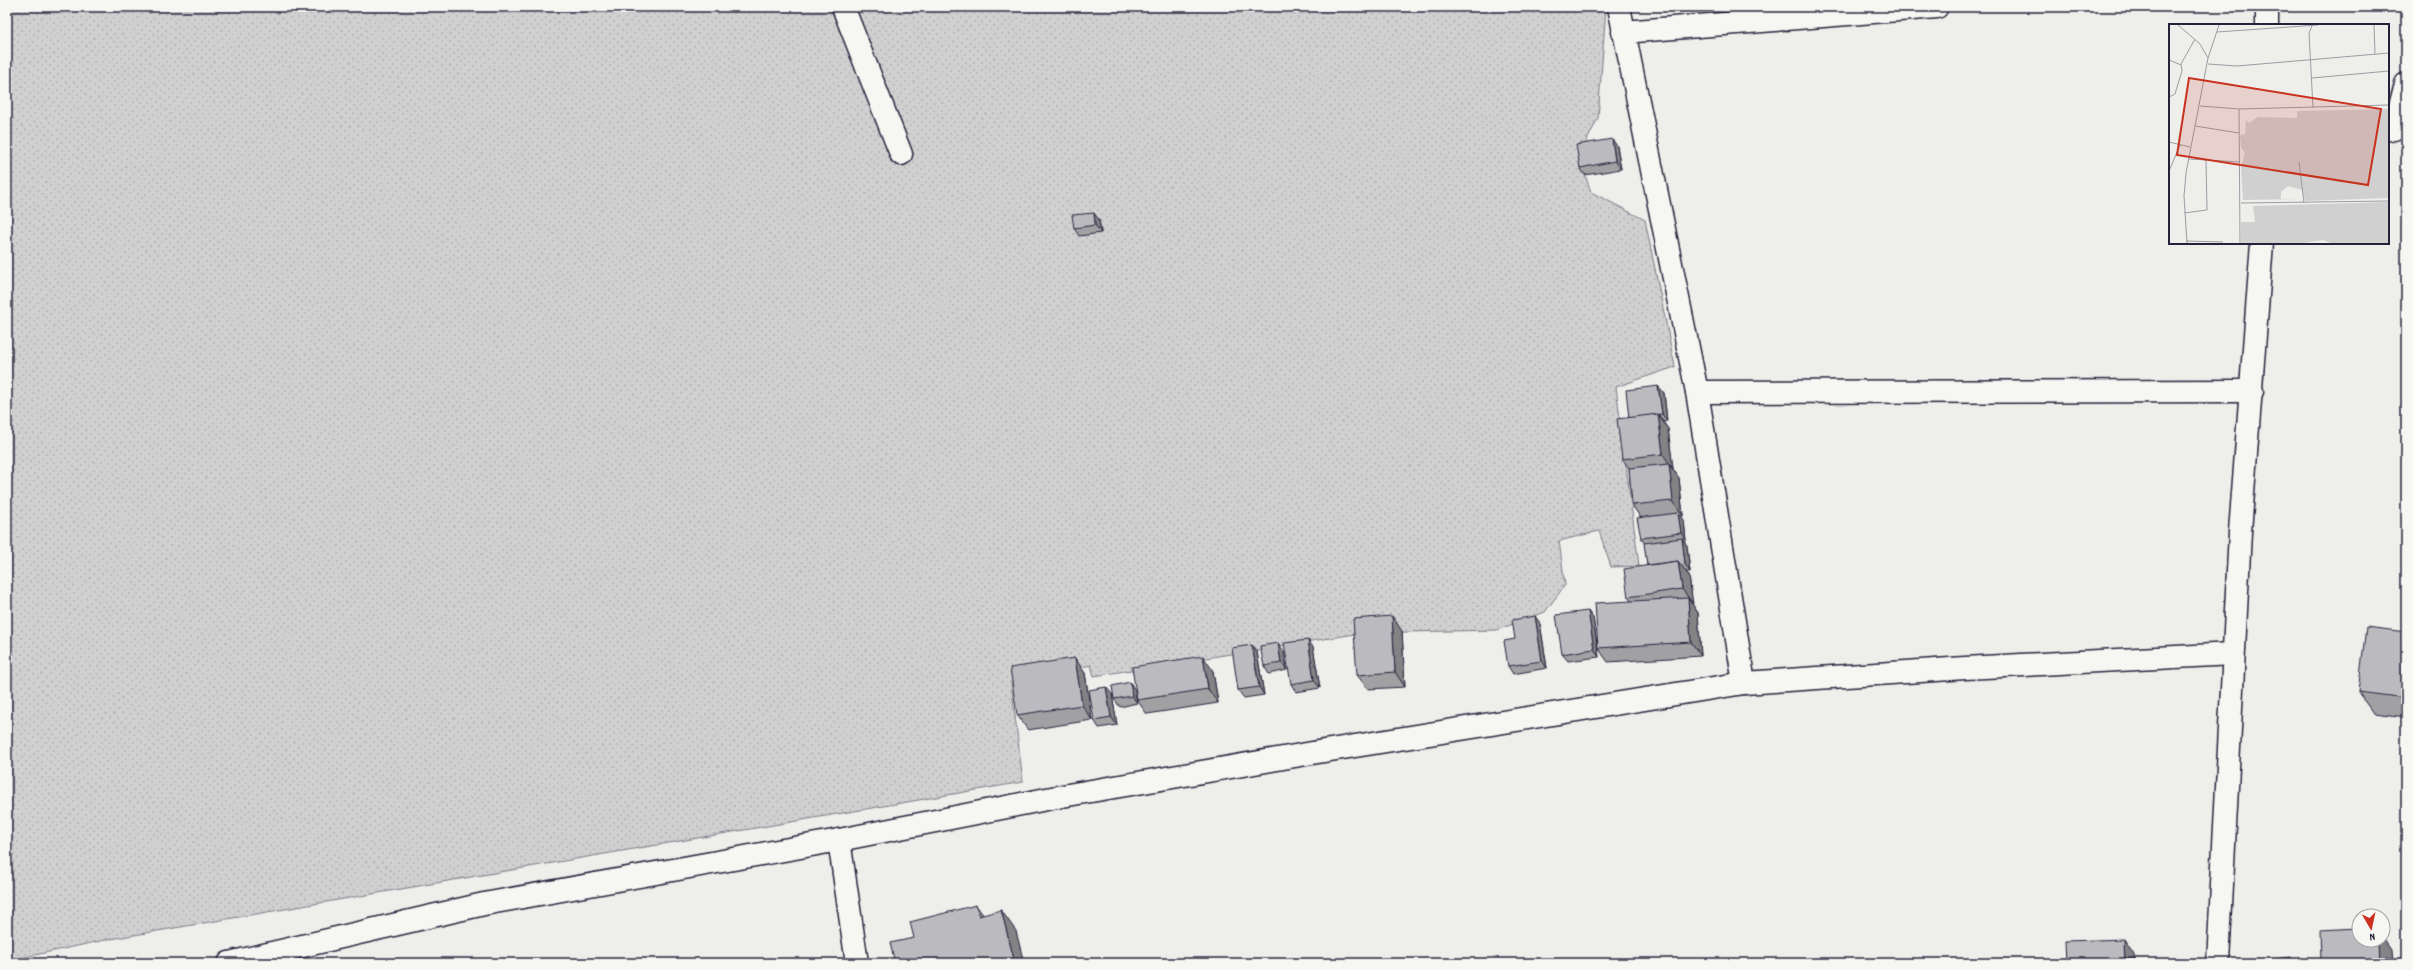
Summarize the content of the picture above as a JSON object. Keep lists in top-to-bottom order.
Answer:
{
  "north": "bottom"
}
